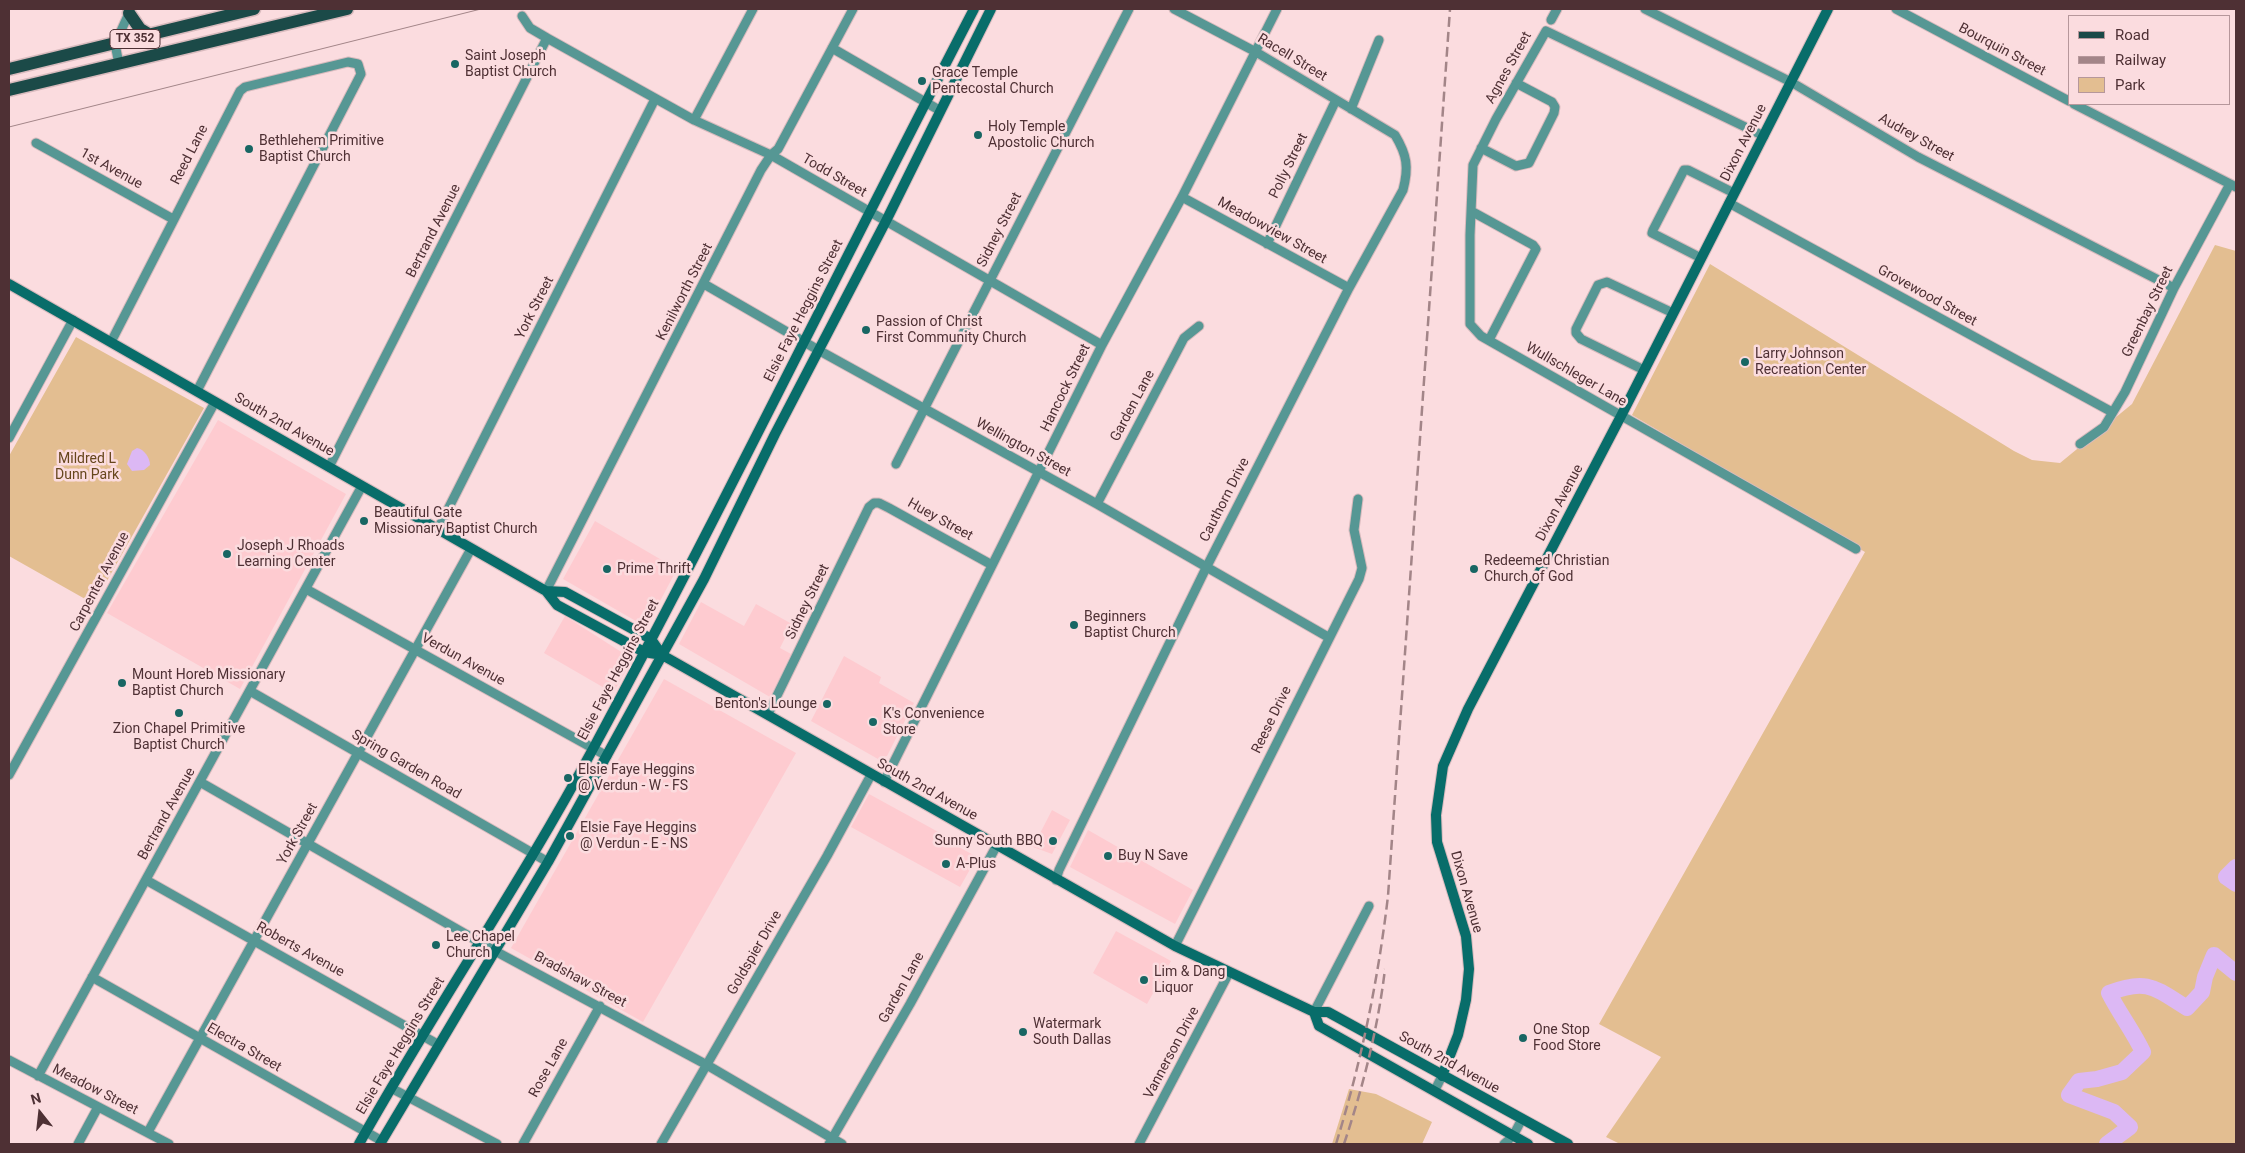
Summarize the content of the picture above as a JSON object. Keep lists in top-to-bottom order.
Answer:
{
  "streets": {
    "main road": [
      "TX 352",
      "Dixon Avenue",
      "Elsie Faye Heggins Street",
      "South 2nd Avenue"
    ],
    "street": [
      "Bourquin Street",
      "Racell Street",
      "Agnes Street",
      "Audrey Street",
      "Reed Lane",
      "Polly Street",
      "1st Avenue",
      "Todd Street",
      "Sidney Street",
      "Bertrand Avenue",
      "Meadowview Street",
      "Kenilworth Street",
      "Grovewood Street",
      "York Street",
      "Greenbay Street",
      "Wullschleger Lane",
      "Hancock Street",
      "Garden Lane",
      "Wellington Street",
      "Cauthorn Drive",
      "Huey Street",
      "Carpenter Avenue",
      "Verdun Avenue",
      "Reese Drive",
      "Spring Garden Road",
      "Roberts Avenue",
      "Goldspier Drive",
      "Bradshaw Street",
      "Electra Street",
      "Vannerson Drive",
      "Rose Lane",
      "Meadow Street"
    ]
  },
  "crossings": [
    ["Racell Street", "Polly Street"],
    ["Racell Street", "Hancock Street"],
    ["Racell Street", "Cauthorn Drive"],
    ["Agnes Street", "Dixon Avenue"],
    ["Agnes Street", "Wullschleger Lane"],
    ["Audrey Street", "Dixon Avenue"],
    ["Audrey Street", "Greenbay Street"],
    ["Dixon Avenue", "Grovewood Street"],
    ["Dixon Avenue", "Wullschleger Lane"],
    ["Dixon Avenue", "South 2nd Avenue"],
    ["Reed Lane", "1st Avenue"],
    ["Reed Lane", "South 2nd Avenue"],
    ["Polly Street", "Meadowview Street"],
    ["Todd Street", "Sidney Street"],
    ["Todd Street", "Bertrand Avenue"],
    ["Todd Street", "Kenilworth Street"],
    ["Todd Street", "York Street"],
    ["Todd Street", "Elsie Faye Heggins Street"],
    ["Todd Street", "Hancock Street"],
    ["Sidney Street", "South 2nd Avenue"],
    ["Sidney Street", "Wellington Street"],
    ["Sidney Street", "Huey Street"],
    ["Bertrand Avenue", "South 2nd Avenue"],
    ["Bertrand Avenue", "Verdun Avenue"],
    ["Bertrand Avenue", "Spring Garden Road"],
    ["Bertrand Avenue", "Roberts Avenue"],
    ["Bertrand Avenue", "Bradshaw Street"],
    ["Bertrand Avenue", "Electra Street"],
    ["Bertrand Avenue", "Meadow Street"],
    ["Meadowview Street", "Hancock Street"],
    ["Meadowview Street", "Cauthorn Drive"],
    ["Kenilworth Street", "South 2nd Avenue"],
    ["Kenilworth Street", "Wellington Street"],
    ["Grovewood Street", "Greenbay Street"],
    ["York Street", "South 2nd Avenue"],
    ["York Street", "Verdun Avenue"],
    ["York Street", "Spring Garden Road"],
    ["York Street", "Roberts Avenue"],
    ["York Street", "Bradshaw Street"],
    ["York Street", "Electra Street"],
    ["York Street", "Meadow Street"],
    ["Elsie Faye Heggins Street", "South 2nd Avenue"],
    ["Elsie Faye Heggins Street", "Wellington Street"],
    ["Elsie Faye Heggins Street", "Verdun Avenue"],
    ["Elsie Faye Heggins Street", "Spring Garden Road"],
    ["Elsie Faye Heggins Street", "Roberts Avenue"],
    ["Elsie Faye Heggins Street", "Bradshaw Street"],
    ["Elsie Faye Heggins Street", "Electra Street"],
    ["Hancock Street", "South 2nd Avenue"],
    ["Hancock Street", "Wellington Street"],
    ["Hancock Street", "Huey Street"],
    ["Garden Lane", "South 2nd Avenue"],
    ["Garden Lane", "Wellington Street"],
    ["Garden Lane", "Bradshaw Street"],
    ["South 2nd Avenue", "Cauthorn Drive"],
    ["South 2nd Avenue", "Carpenter Avenue"],
    ["South 2nd Avenue", "Reese Drive"],
    ["South 2nd Avenue", "Goldspier Drive"],
    ["South 2nd Avenue", "Vannerson Drive"],
    ["Wellington Street", "Cauthorn Drive"],
    ["Wellington Street", "Reese Drive"],
    ["Goldspier Drive", "Bradshaw Street"],
    ["Bradshaw Street", "Rose Lane"]
  ],
  "parks": ["Mildred L Dunn Park"],
  "places": [
    "Saint Joseph Baptist Church",
    "Grace Temple Pentecostal Church",
    "Holy Temple Apostolic Church",
    "Bethlehem Primitive Baptist Church",
    "Passion of Christ First Community Church",
    "Larry Johnson Recreation Center",
    "Beautiful Gate Missionary Baptist Church",
    "Joseph J Rhoads Learning Center",
    "Prime Thrift",
    "Redeemed Christian Church of God",
    "Beginners Baptist Church",
    "Mount Horeb Missionary Baptist Church",
    "Benton's Lounge",
    "Zion Chapel Primitive Baptist Church",
    "K's Convenience Store",
    "Elsie Faye Heggins @ Verdun - W - FS",
    "Elsie Faye Heggins @ Verdun - E - NS",
    "Sunny South BBQ",
    "Buy N Save",
    "A-Plus",
    "Lee Chapel Church",
    "Lim & Dang Liquor",
    "Watermark South Dallas",
    "One Stop Food Store"
  ],
  "legend": ["Road", "Railway", "Park"],
  "north": "top"
}
